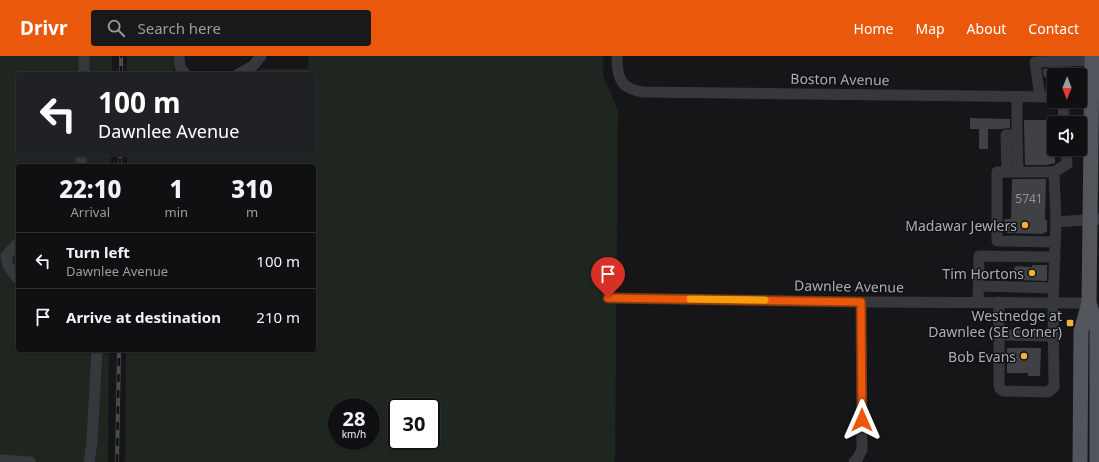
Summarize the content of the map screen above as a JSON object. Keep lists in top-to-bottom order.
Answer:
{
  "streets": {
    "street": ["Boston Avenue", "Dawnlee Avenue"]
  },
  "places": {
    "other": ["Madawar Jewlers", "Tim Hortons", "Bob Evans"],
    "transit": ["Westnedge at Dawnlee (SE Corner)"]
  },
  "house_numbers": ["5741"],
  "north": "bottom",
  "page": {
    "header": "Drivr",
    "search": "Search here",
    "nav": [
      "Home",
      "Map",
      "About",
      "Contact"
    ],
    "turn": ["100 m", "Dawnlee Avenue"],
    "eta": [
      "22:10",
      "Arrival",
      "1",
      "min",
      "310",
      "m"
    ],
    "list": [
      {
        "name": "Turn left",
        "note": "Dawnlee Avenue",
        "value": "100 m"
      },
      {
        "name": "Arrive at destination",
        "value": "210 m"
      }
    ],
    "speed": "28 km/h",
    "limit": "30"
  }
}
